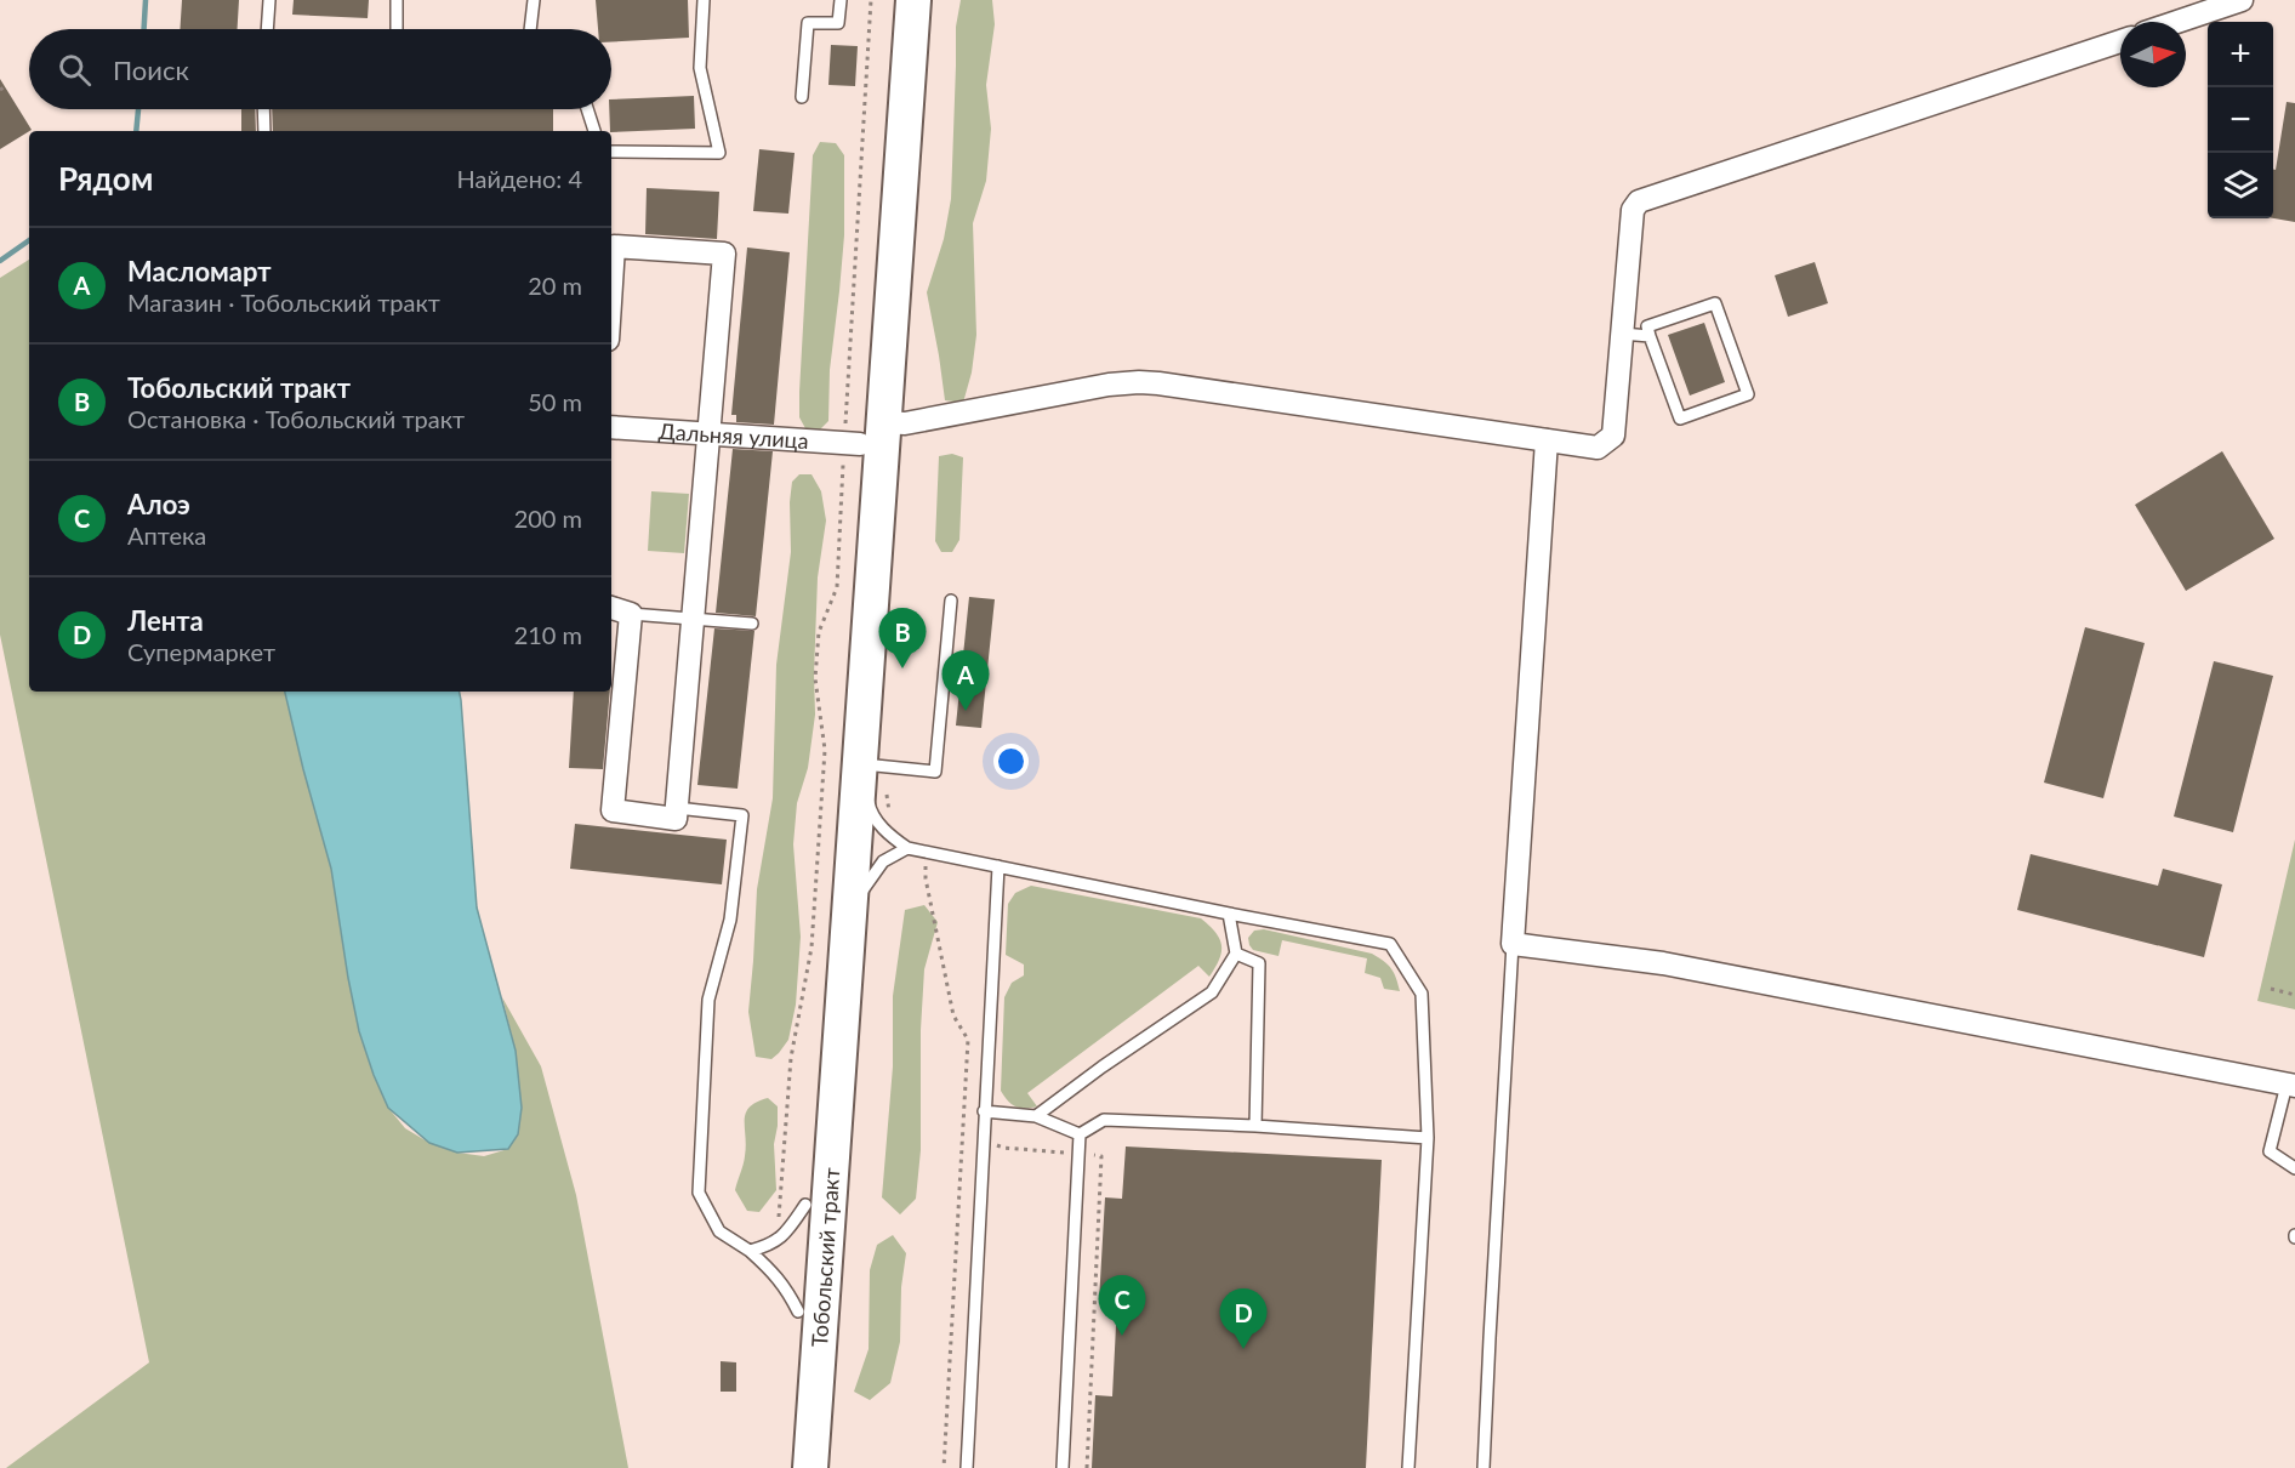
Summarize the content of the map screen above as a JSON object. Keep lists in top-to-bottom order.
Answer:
{
  "streets": {
    "main road": ["Тобольский тракт"],
    "street": ["Дальняя улица"]
  },
  "crossings": [
    ["Дальняя улица", "Тобольский тракт"]
  ],
  "north": "right",
  "page": {
    "map_buttons": ["+", "−"],
    "search": "Поиск",
    "heading": ["Рядом", "Найдено: 4"],
    "list": [
      {
        "mark": "A",
        "name": "Масломарт",
        "note": "Магазин · Тобольский тракт",
        "value": "20 m"
      },
      {
        "mark": "B",
        "name": "Тобольский тракт",
        "note": "Остановка · Тобольский тракт",
        "value": "50 m"
      },
      {
        "mark": "C",
        "name": "Алоэ",
        "note": "Аптека",
        "value": "200 m"
      },
      {
        "mark": "D",
        "name": "Лента",
        "note": "Супермаркет",
        "value": "210 m"
      }
    ],
    "pins": [
      "B",
      "A",
      "C",
      "D"
    ]
  }
}
